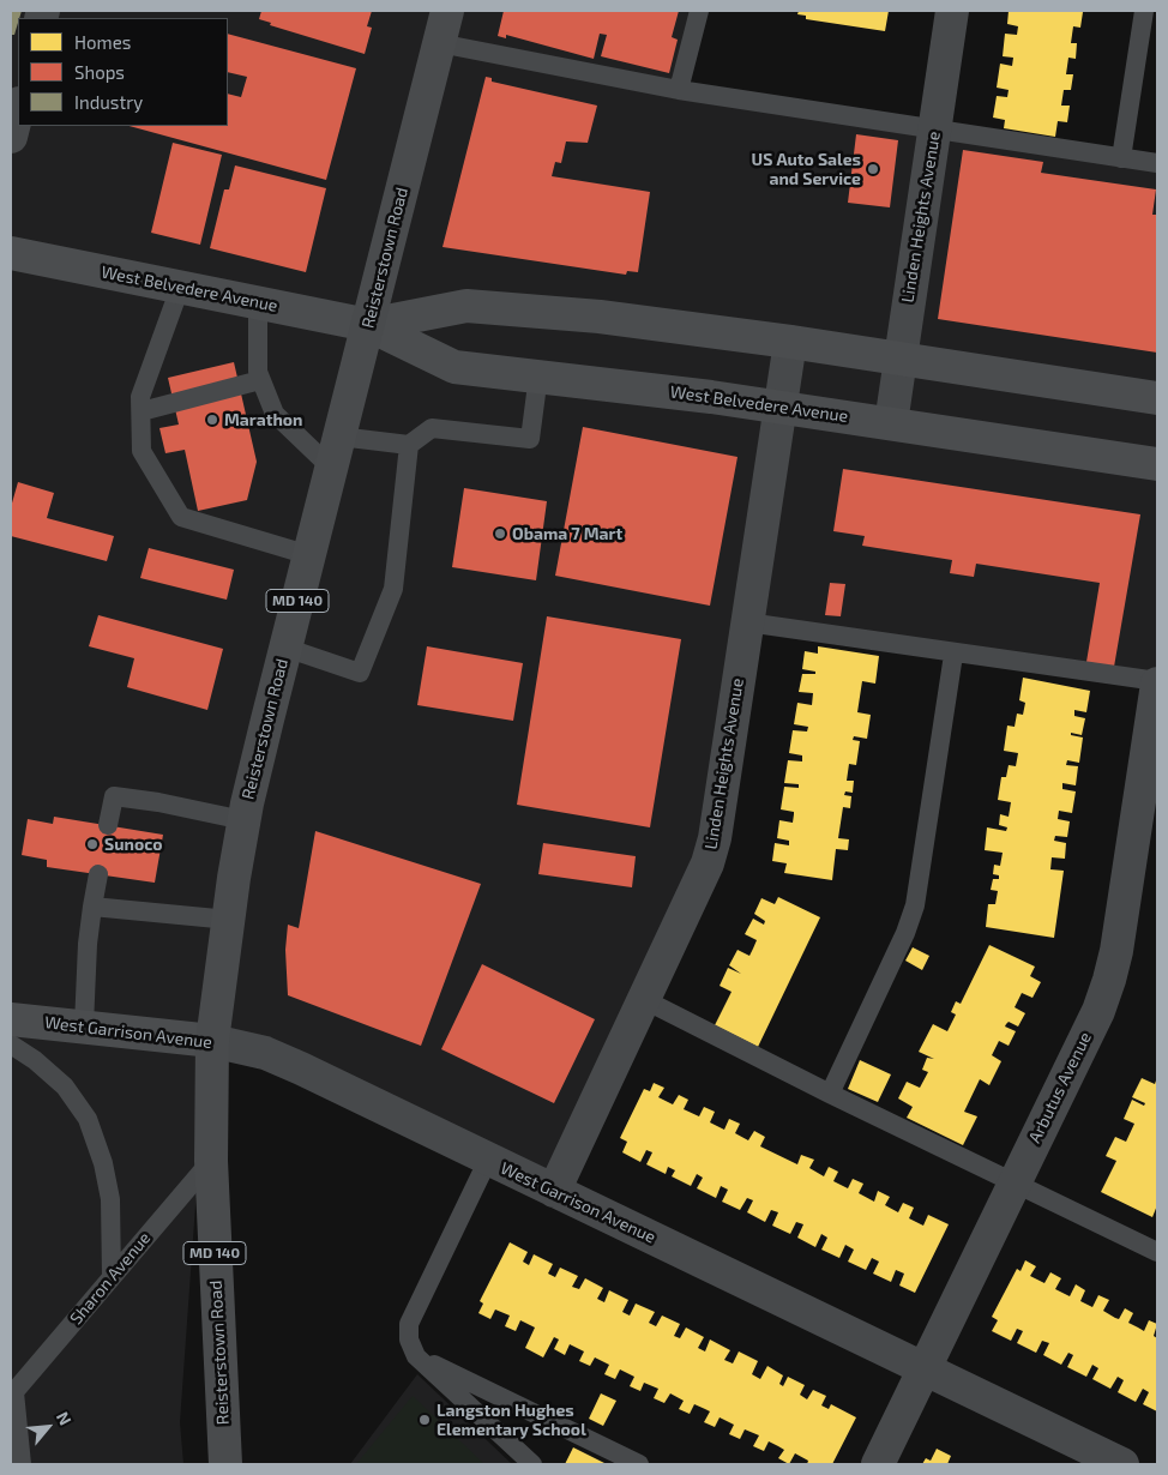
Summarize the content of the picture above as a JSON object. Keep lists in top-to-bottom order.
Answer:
{
  "streets": {
    "main road": [
      "Reisterstown Road",
      "West Belvedere Avenue",
      "MD 140",
      "West Garrison Avenue"
    ],
    "street": ["Linden Heights Avenue", "Arbutus Avenue"],
    "lane": ["Sharon Avenue"]
  },
  "crossings": [
    ["Linden Heights Avenue", "West Belvedere Avenue"],
    ["Linden Heights Avenue", "West Garrison Avenue"],
    ["Reisterstown Road", "West Belvedere Avenue"],
    ["Reisterstown Road", "West Garrison Avenue"],
    ["Reisterstown Road", "Sharon Avenue"],
    ["West Garrison Avenue", "Arbutus Avenue"]
  ],
  "places": [
    "US Auto Sales and Service",
    "Marathon",
    "Obama 7 Mart",
    "Sunoco",
    "Langston Hughes Elementary School"
  ],
  "legend": ["Homes", "Shops", "Industry"],
  "north": "top right"
}
